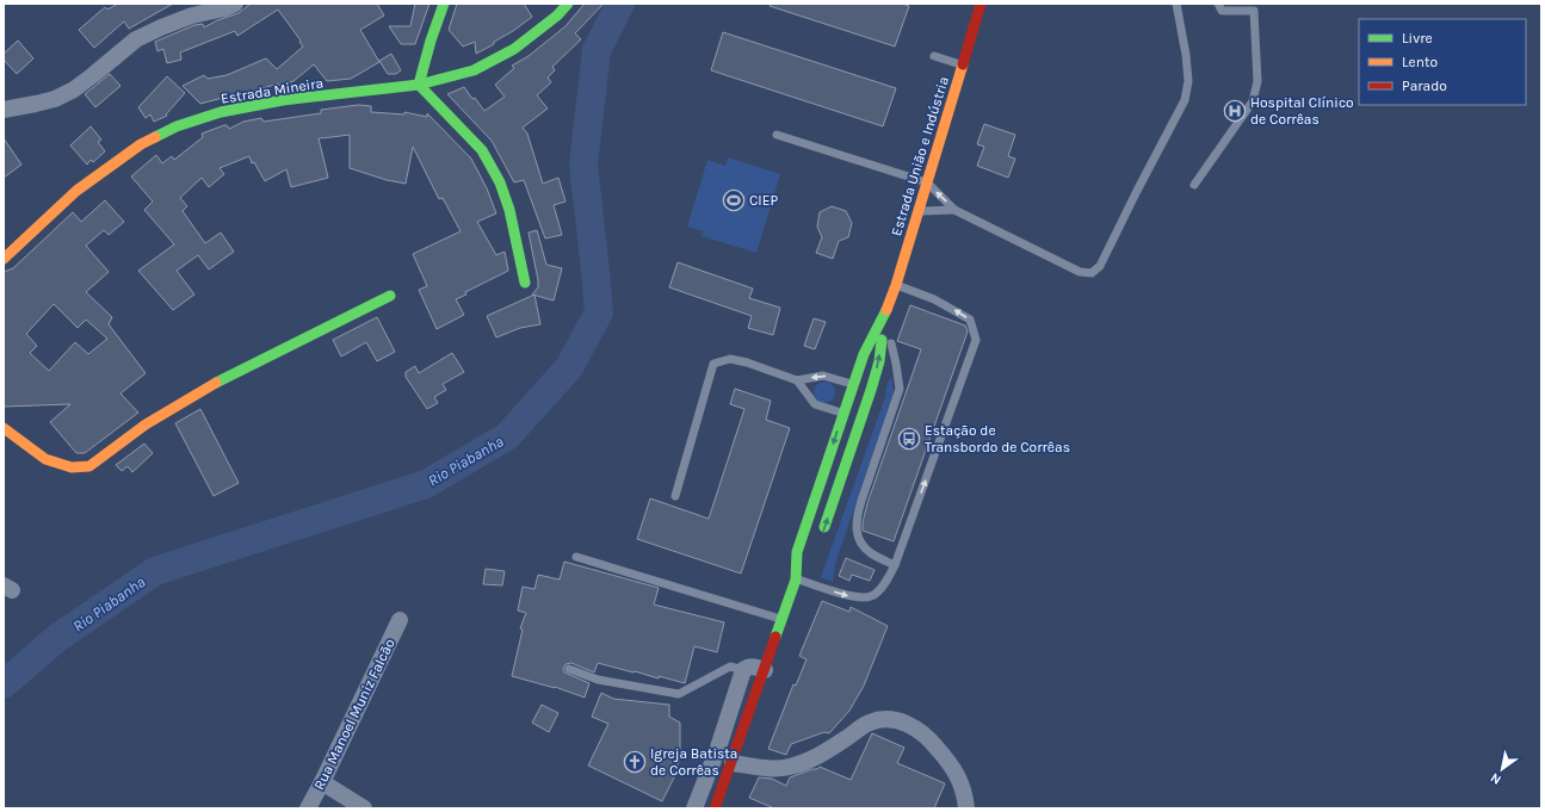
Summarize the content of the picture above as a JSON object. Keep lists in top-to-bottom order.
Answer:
{
  "streets": {
    "street": ["Estrada Mineira", "Estrada União e Indústria", "Rua Manoel Muniz Falcão"]
  },
  "water": ["Rio Piabanha"],
  "places": {
    "hospital": ["Hospital Clínico de Corrêas"],
    "sports": ["CIEP"],
    "bus stop": ["Estação de Transbordo de Corrêas"],
    "church": ["Igreja Batista de Corrêas"]
  },
  "legend": ["Livre", "Lento", "Parado"],
  "north": "bottom left"
}
